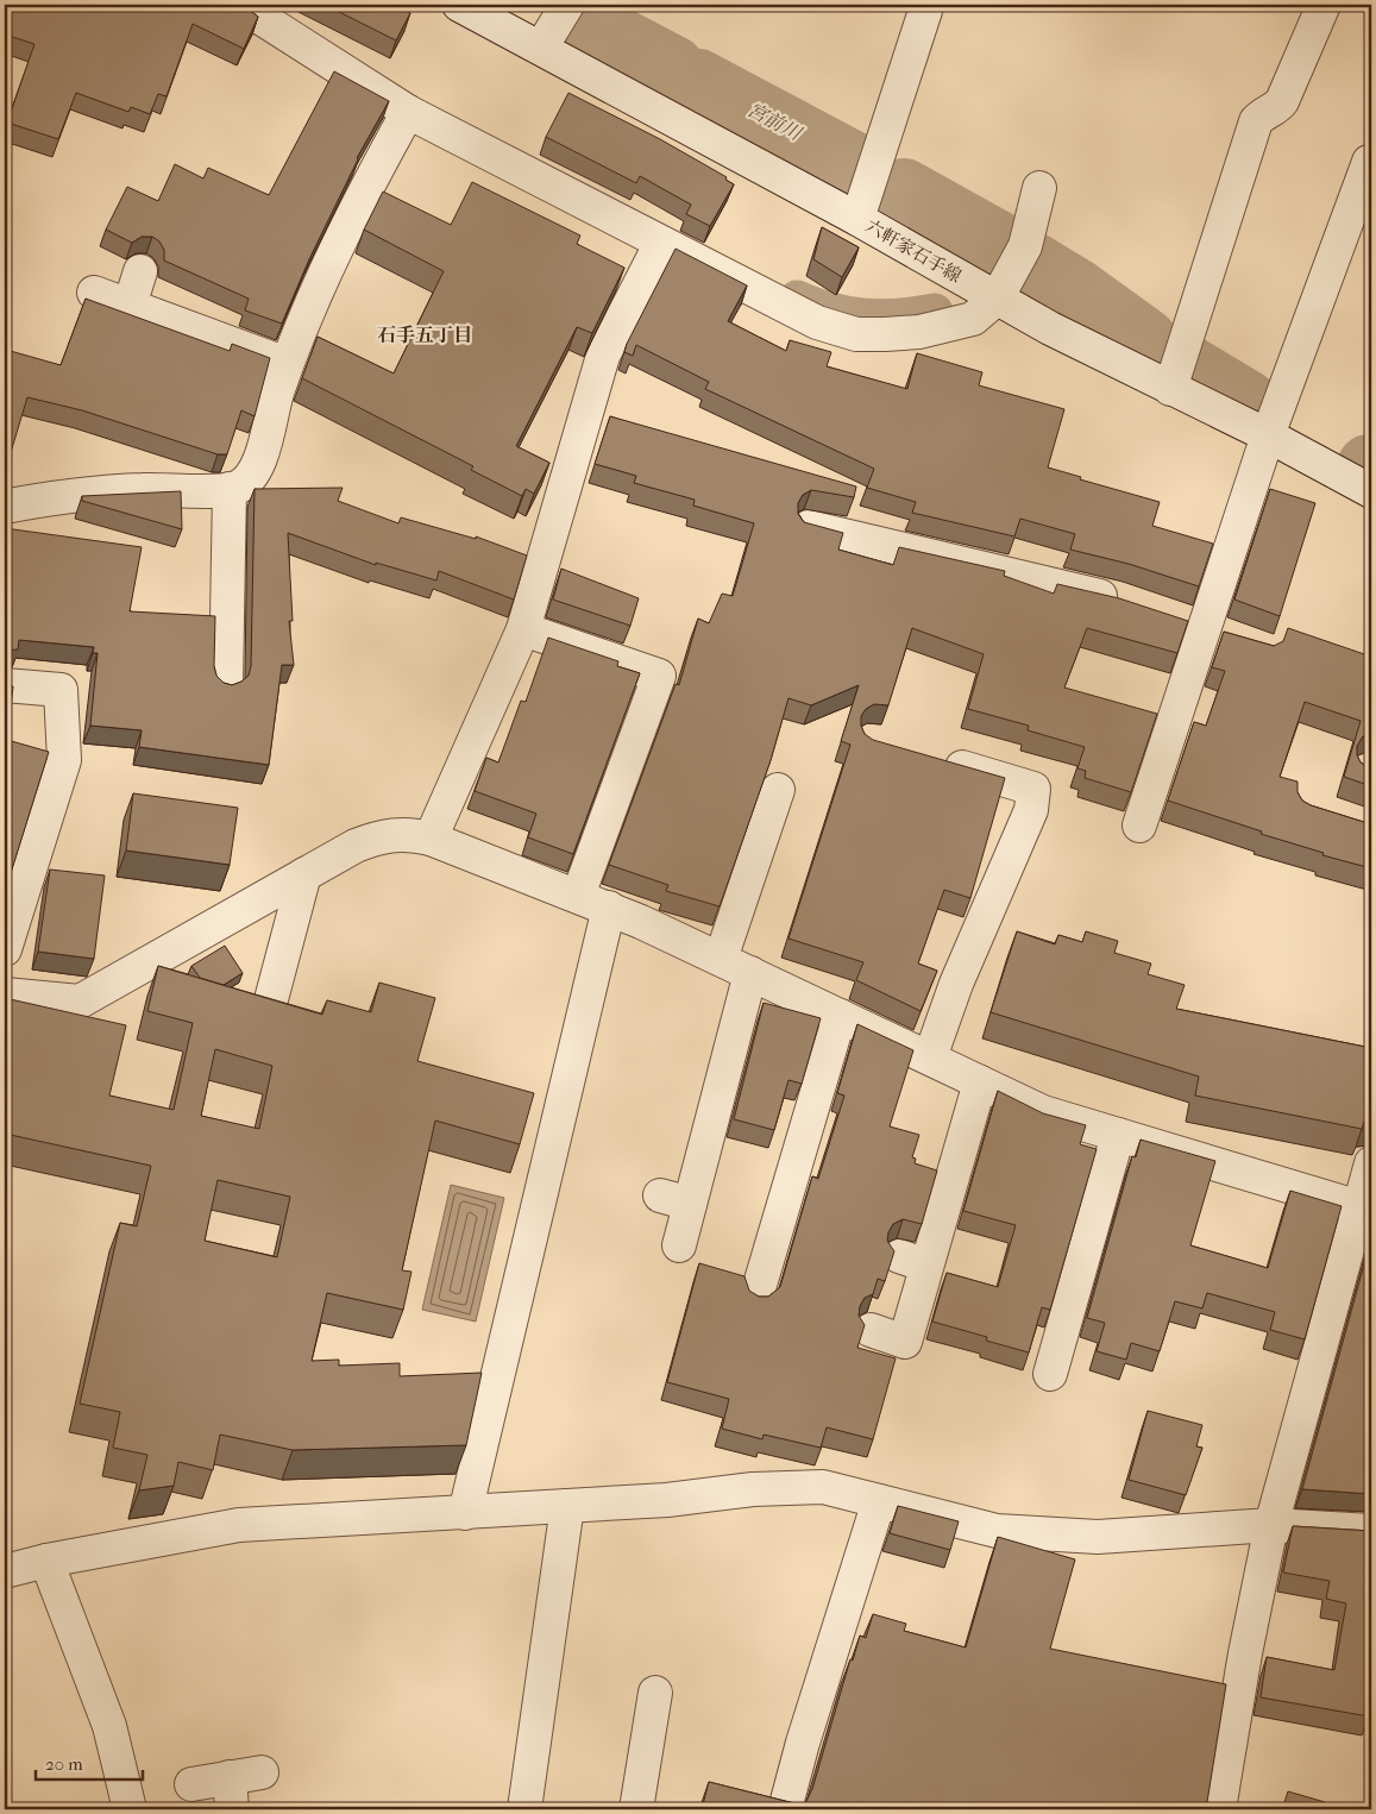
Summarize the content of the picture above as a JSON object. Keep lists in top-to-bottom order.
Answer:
{
  "streets": {
    "street": ["六軒家石手線"]
  },
  "districts": ["石手五丁目"],
  "water": ["宮前川"],
  "scale_bar": "20 m"
}
